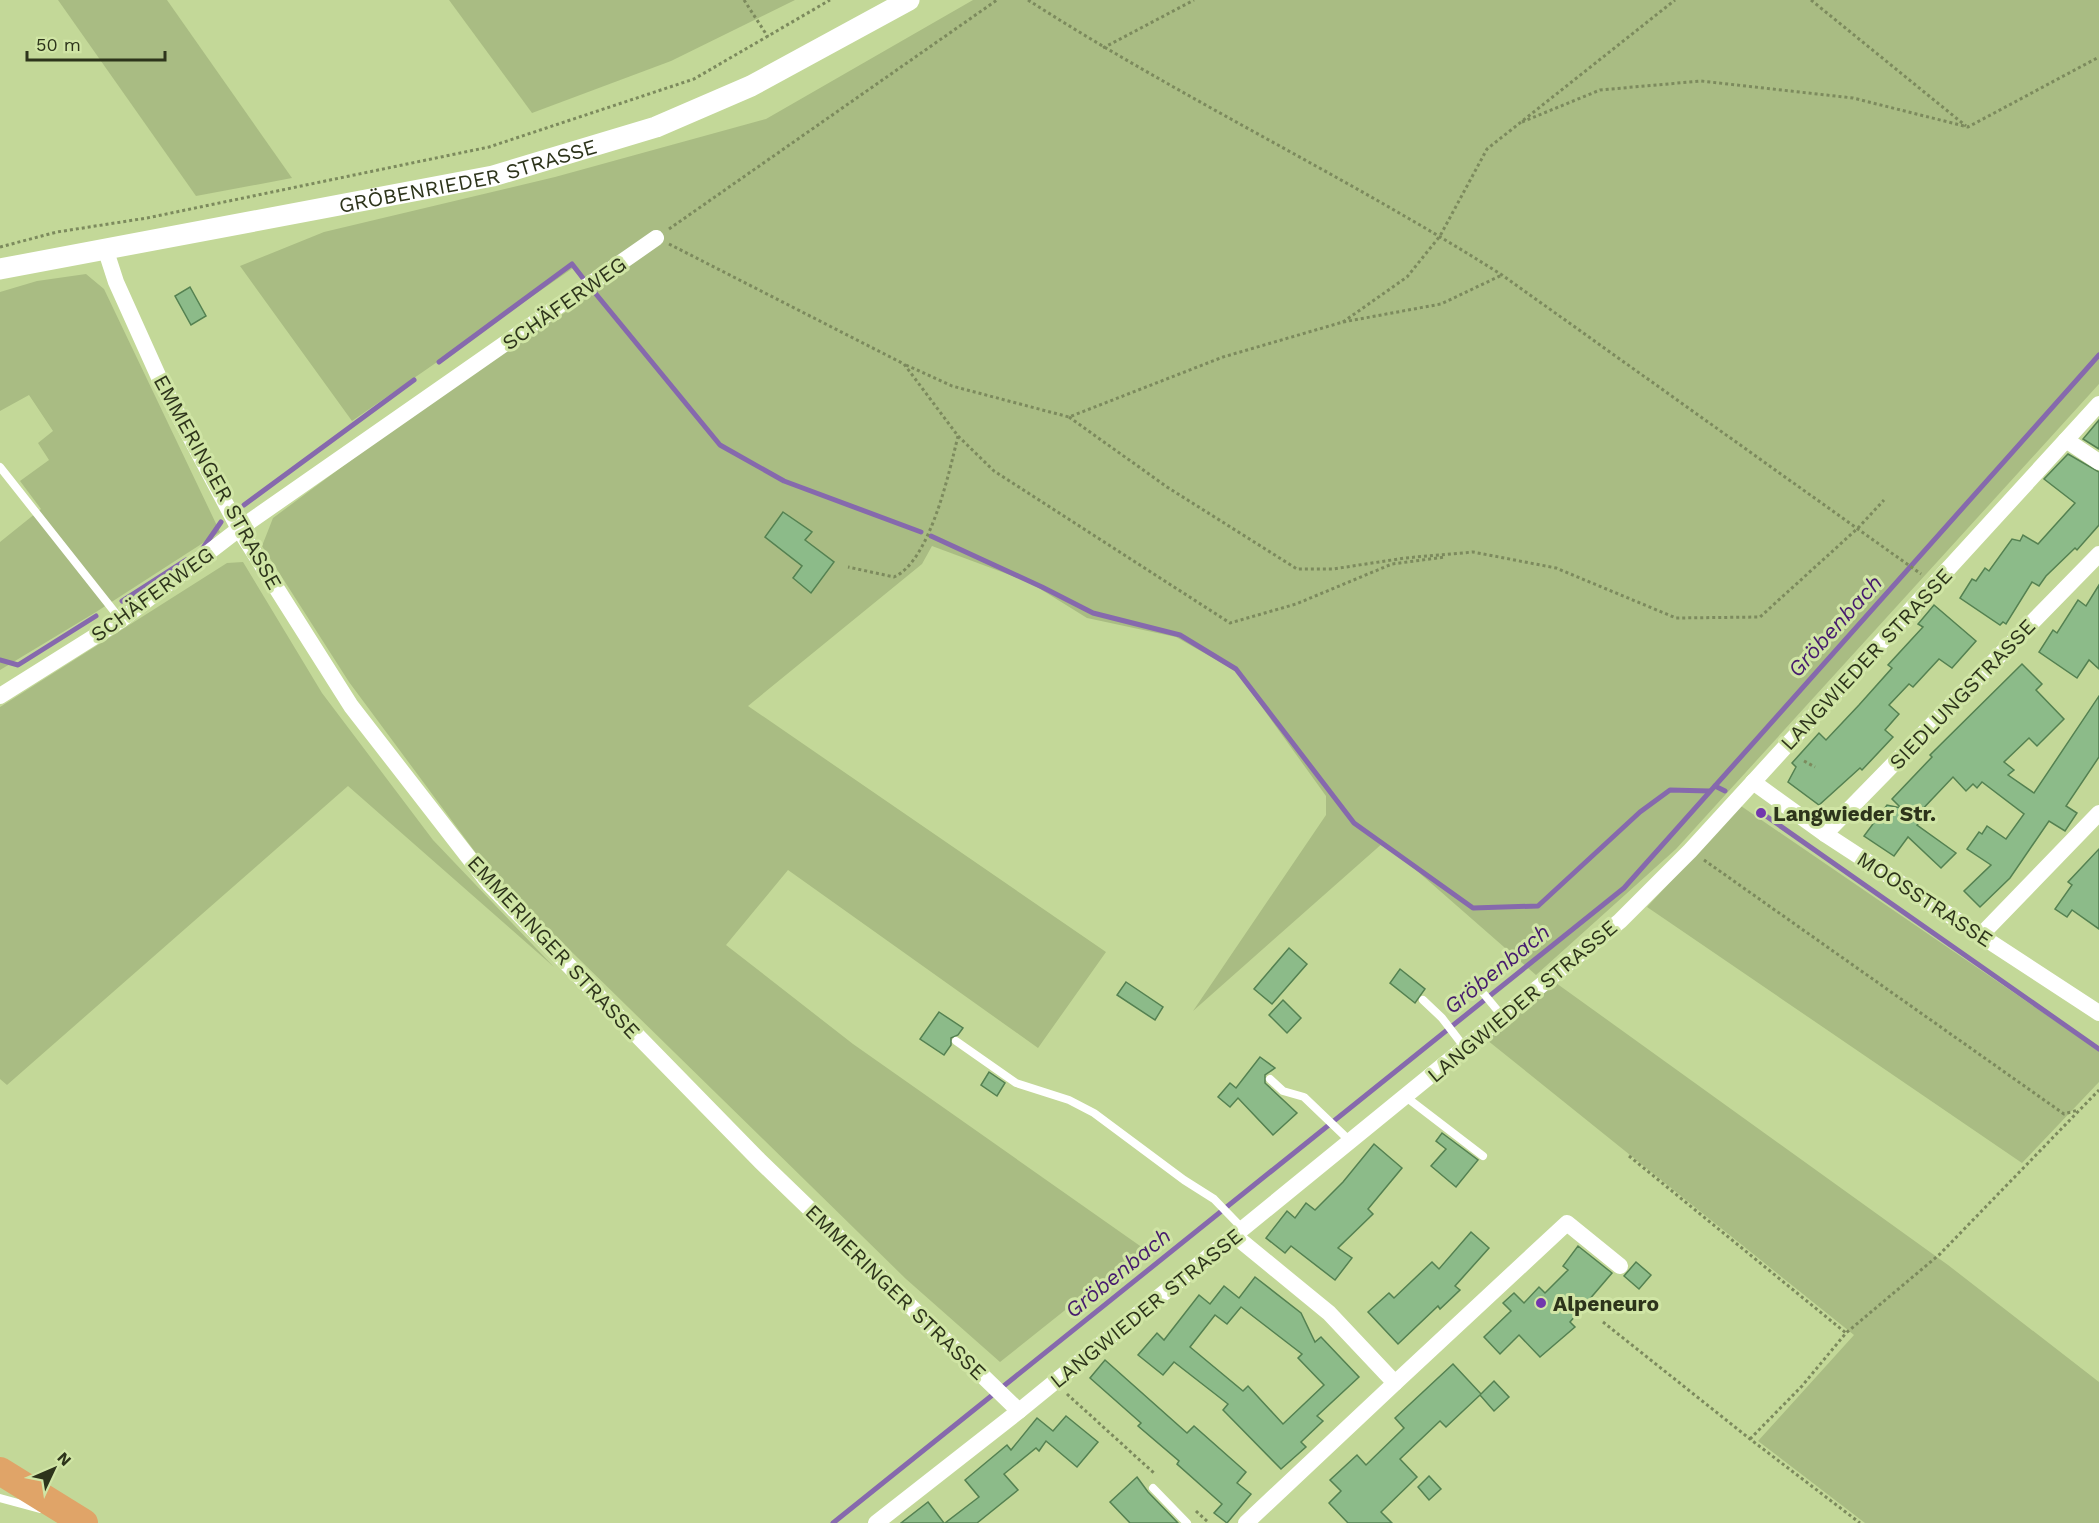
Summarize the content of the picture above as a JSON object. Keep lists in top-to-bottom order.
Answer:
{
  "streets": {
    "street": [
      "GRÖBENRIEDER STRASSE",
      "SCHÄFERWEG",
      "EMMERINGER STRASSE",
      "LANGWIEDER STRASSE",
      "SIEDLUNGSTRASSE",
      "MOOSSTRASSE"
    ]
  },
  "crossings": [
    ["GRÖBENRIEDER STRASSE", "EMMERINGER STRASSE"],
    ["SCHÄFERWEG", "EMMERINGER STRASSE"],
    ["EMMERINGER STRASSE", "LANGWIEDER STRASSE"],
    ["LANGWIEDER STRASSE", "MOOSSTRASSE"],
    ["SIEDLUNGSTRASSE", "MOOSSTRASSE"]
  ],
  "water": ["Gröbenbach"],
  "places": ["Langwieder Str.", "Alpeneuro"],
  "scale_bar": "50 m",
  "north": "top right"
}
